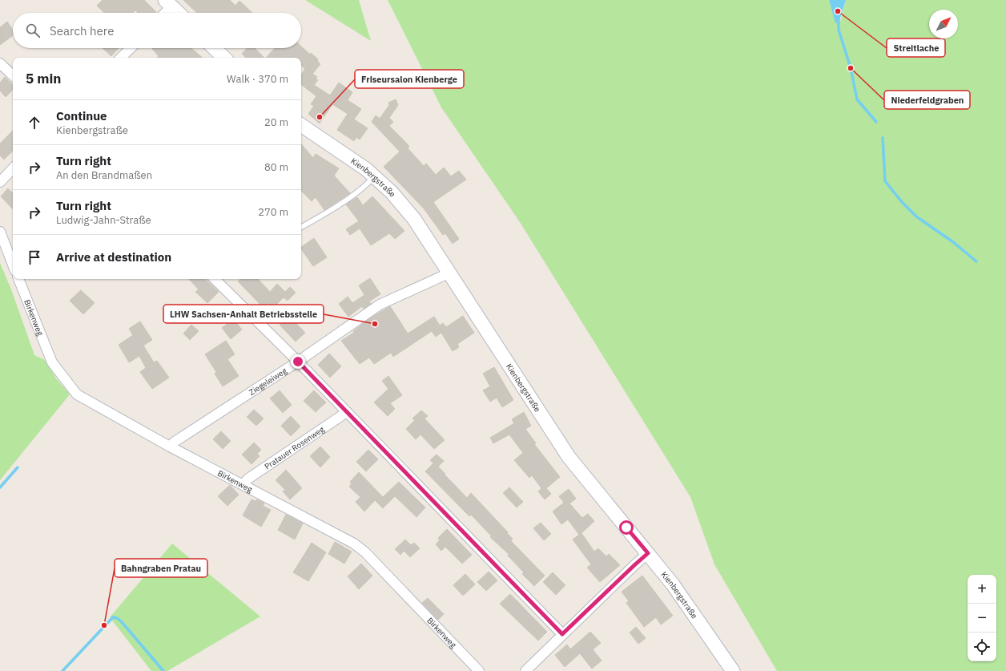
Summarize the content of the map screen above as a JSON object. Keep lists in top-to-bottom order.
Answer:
{
  "streets": {
    "main road": ["Kienbergstraße"],
    "street": ["Birkenweg", "Ziegeleiweg", "Pratauer Rosenweg"]
  },
  "crossings": [
    ["Kienbergstraße", "Ziegeleiweg"],
    ["Birkenweg", "Ziegeleiweg"],
    ["Birkenweg", "Pratauer Rosenweg"]
  ],
  "places": [
    "Streitlache",
    "Niederfeldgraben",
    "Friseursalon Kienberge",
    "LHW Sachsen-Anhalt Betriebsstelle",
    "Bahngraben Pratau"
  ],
  "north": "top right",
  "page": {
    "search": "Search here",
    "heading": ["5 min", "Walk · 370 m"],
    "list": [
      ["Continue", "Kienbergstraße", "20 m"],
      ["Turn right", "An den Brandmaßen", "80 m"],
      ["Turn right", "Ludwig-Jahn-Straße", "270 m"],
      "Arrive at destination"
    ],
    "map_buttons": ["+", "−"]
  }
}
